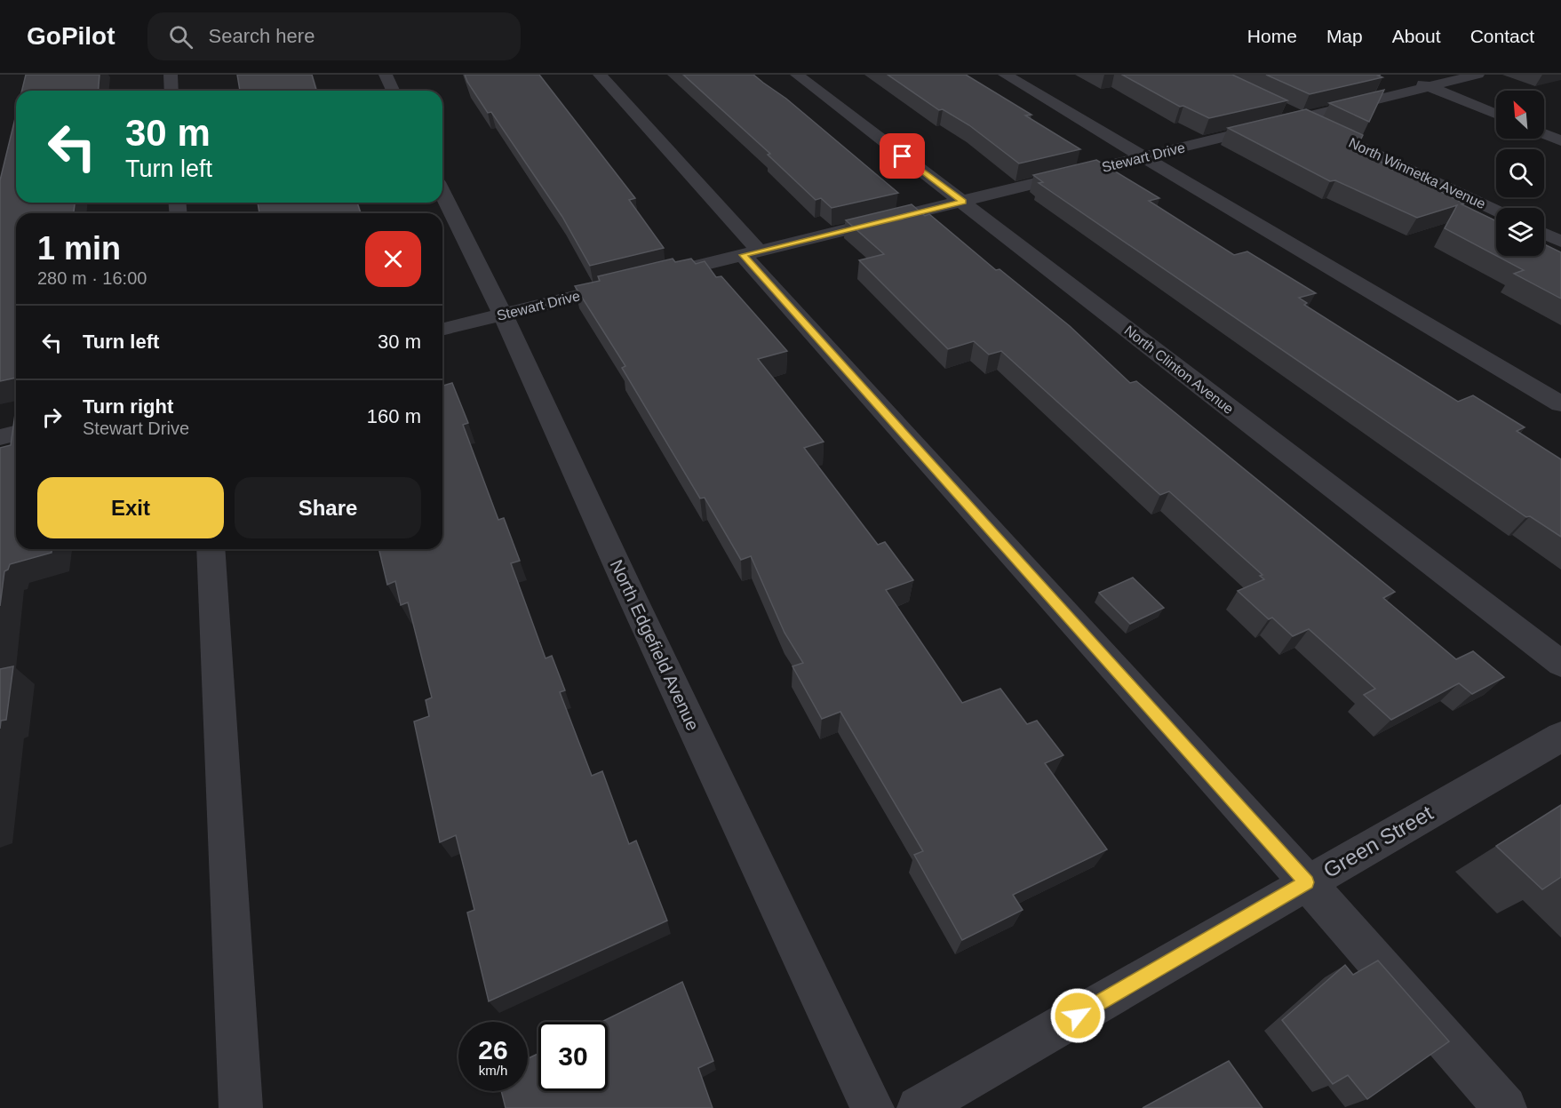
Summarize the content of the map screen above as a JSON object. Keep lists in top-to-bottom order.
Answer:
{
  "streets": {
    "street": [
      "Stewart Drive",
      "North Winnetka Avenue",
      "North Clinton Avenue",
      "North Edgefield Avenue",
      "Green Street"
    ]
  },
  "crossings": [
    ["Stewart Drive", "North Winnetka Avenue"],
    ["Stewart Drive", "North Clinton Avenue"],
    ["Stewart Drive", "North Edgefield Avenue"]
  ],
  "north": "top left",
  "page": {
    "header": "GoPilot",
    "search": "Search here",
    "nav": [
      "Home",
      "Map",
      "About",
      "Contact"
    ],
    "turn": ["30 m", "Turn left"],
    "heading": ["1 min", "280 m · 16:00"],
    "list": [
      {
        "name": "Turn left",
        "value": "30 m"
      },
      {
        "name": "Turn right",
        "note": "Stewart Drive",
        "value": "160 m"
      }
    ],
    "buttons": ["Exit", "Share"],
    "speed": "26 km/h",
    "limit": "30"
  }
}
